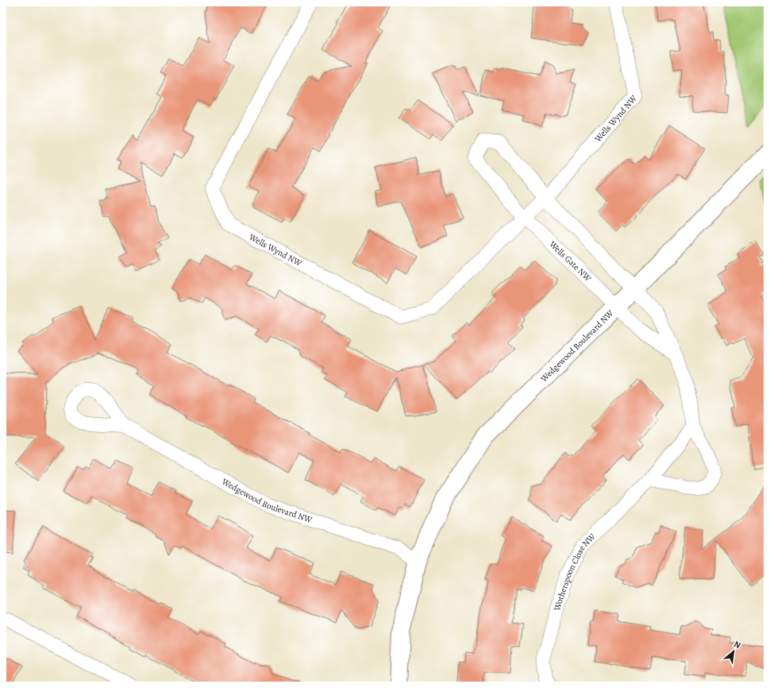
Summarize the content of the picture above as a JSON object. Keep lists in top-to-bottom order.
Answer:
{
  "streets": {
    "street": [
      "Wells Wynd NW",
      "Wells Gate NW",
      "Wedgewood Boulevard NW",
      "Wotherspoon Close NW"
    ]
  },
  "crossings": [
    ["Wells Wynd NW", "Wells Gate NW"],
    ["Wells Gate NW", "Wedgewood Boulevard NW"]
  ],
  "north": "top right"
}
